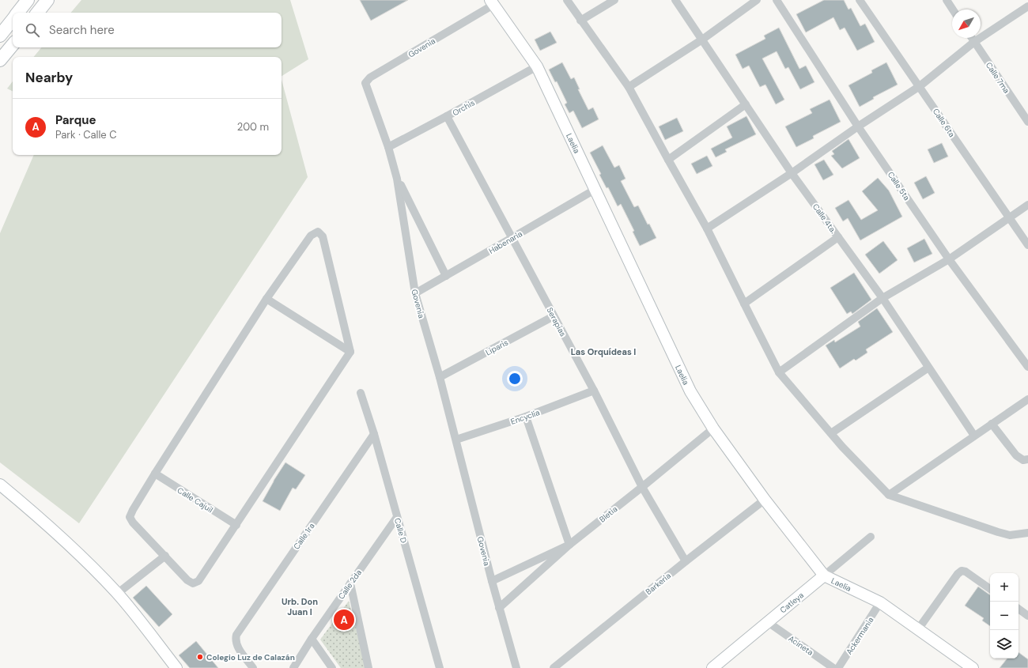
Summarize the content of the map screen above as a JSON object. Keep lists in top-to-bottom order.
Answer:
{
  "streets": {
    "street": [
      "Govenia",
      "Calle 7ma",
      "Orchis",
      "Calle 6ta",
      "Laelia",
      "Calle 5ta",
      "Calle 4ta.",
      "Habenaria",
      "Serapias",
      "Liparis",
      "Encyclia",
      "Calle Cajuil",
      "Bletia",
      "Calle D",
      "Calle 1ra",
      "Barkeria",
      "Calle 2da",
      "Catleya",
      "Ackermania",
      "Acineta"
    ]
  },
  "crossings": [
    ["Govenia", "Orchis"],
    ["Govenia", "Laelia"],
    ["Govenia", "Habenaria"],
    ["Govenia", "Liparis"],
    ["Govenia", "Encyclia"],
    ["Govenia", "Bletia"],
    ["Orchis", "Laelia"],
    ["Orchis", "Serapias"],
    ["Laelia", "Habenaria"],
    ["Laelia", "Bletia"],
    ["Laelia", "Barkeria"],
    ["Laelia", "Catleya"],
    ["Laelia", "Ackermania"],
    ["Habenaria", "Serapias"],
    ["Serapias", "Liparis"],
    ["Serapias", "Encyclia"],
    ["Serapias", "Bletia"],
    ["Serapias", "Barkeria"],
    ["Calle D", "Calle 1ra"],
    ["Calle D", "Calle 2da"],
    ["Catleya", "Acineta"]
  ],
  "districts": ["Las Orquídeas I", "Urb. Don Juan I"],
  "places": ["Colegio Luz de Calazán"],
  "north": "bottom left",
  "page": {
    "search": "Search here",
    "heading": "Nearby",
    "list": [
      {
        "mark": "A",
        "name": "Parque",
        "note": "Park · Calle C",
        "value": "200 m"
      }
    ],
    "map_buttons": ["+", "−"],
    "pins": "A"
  }
}
